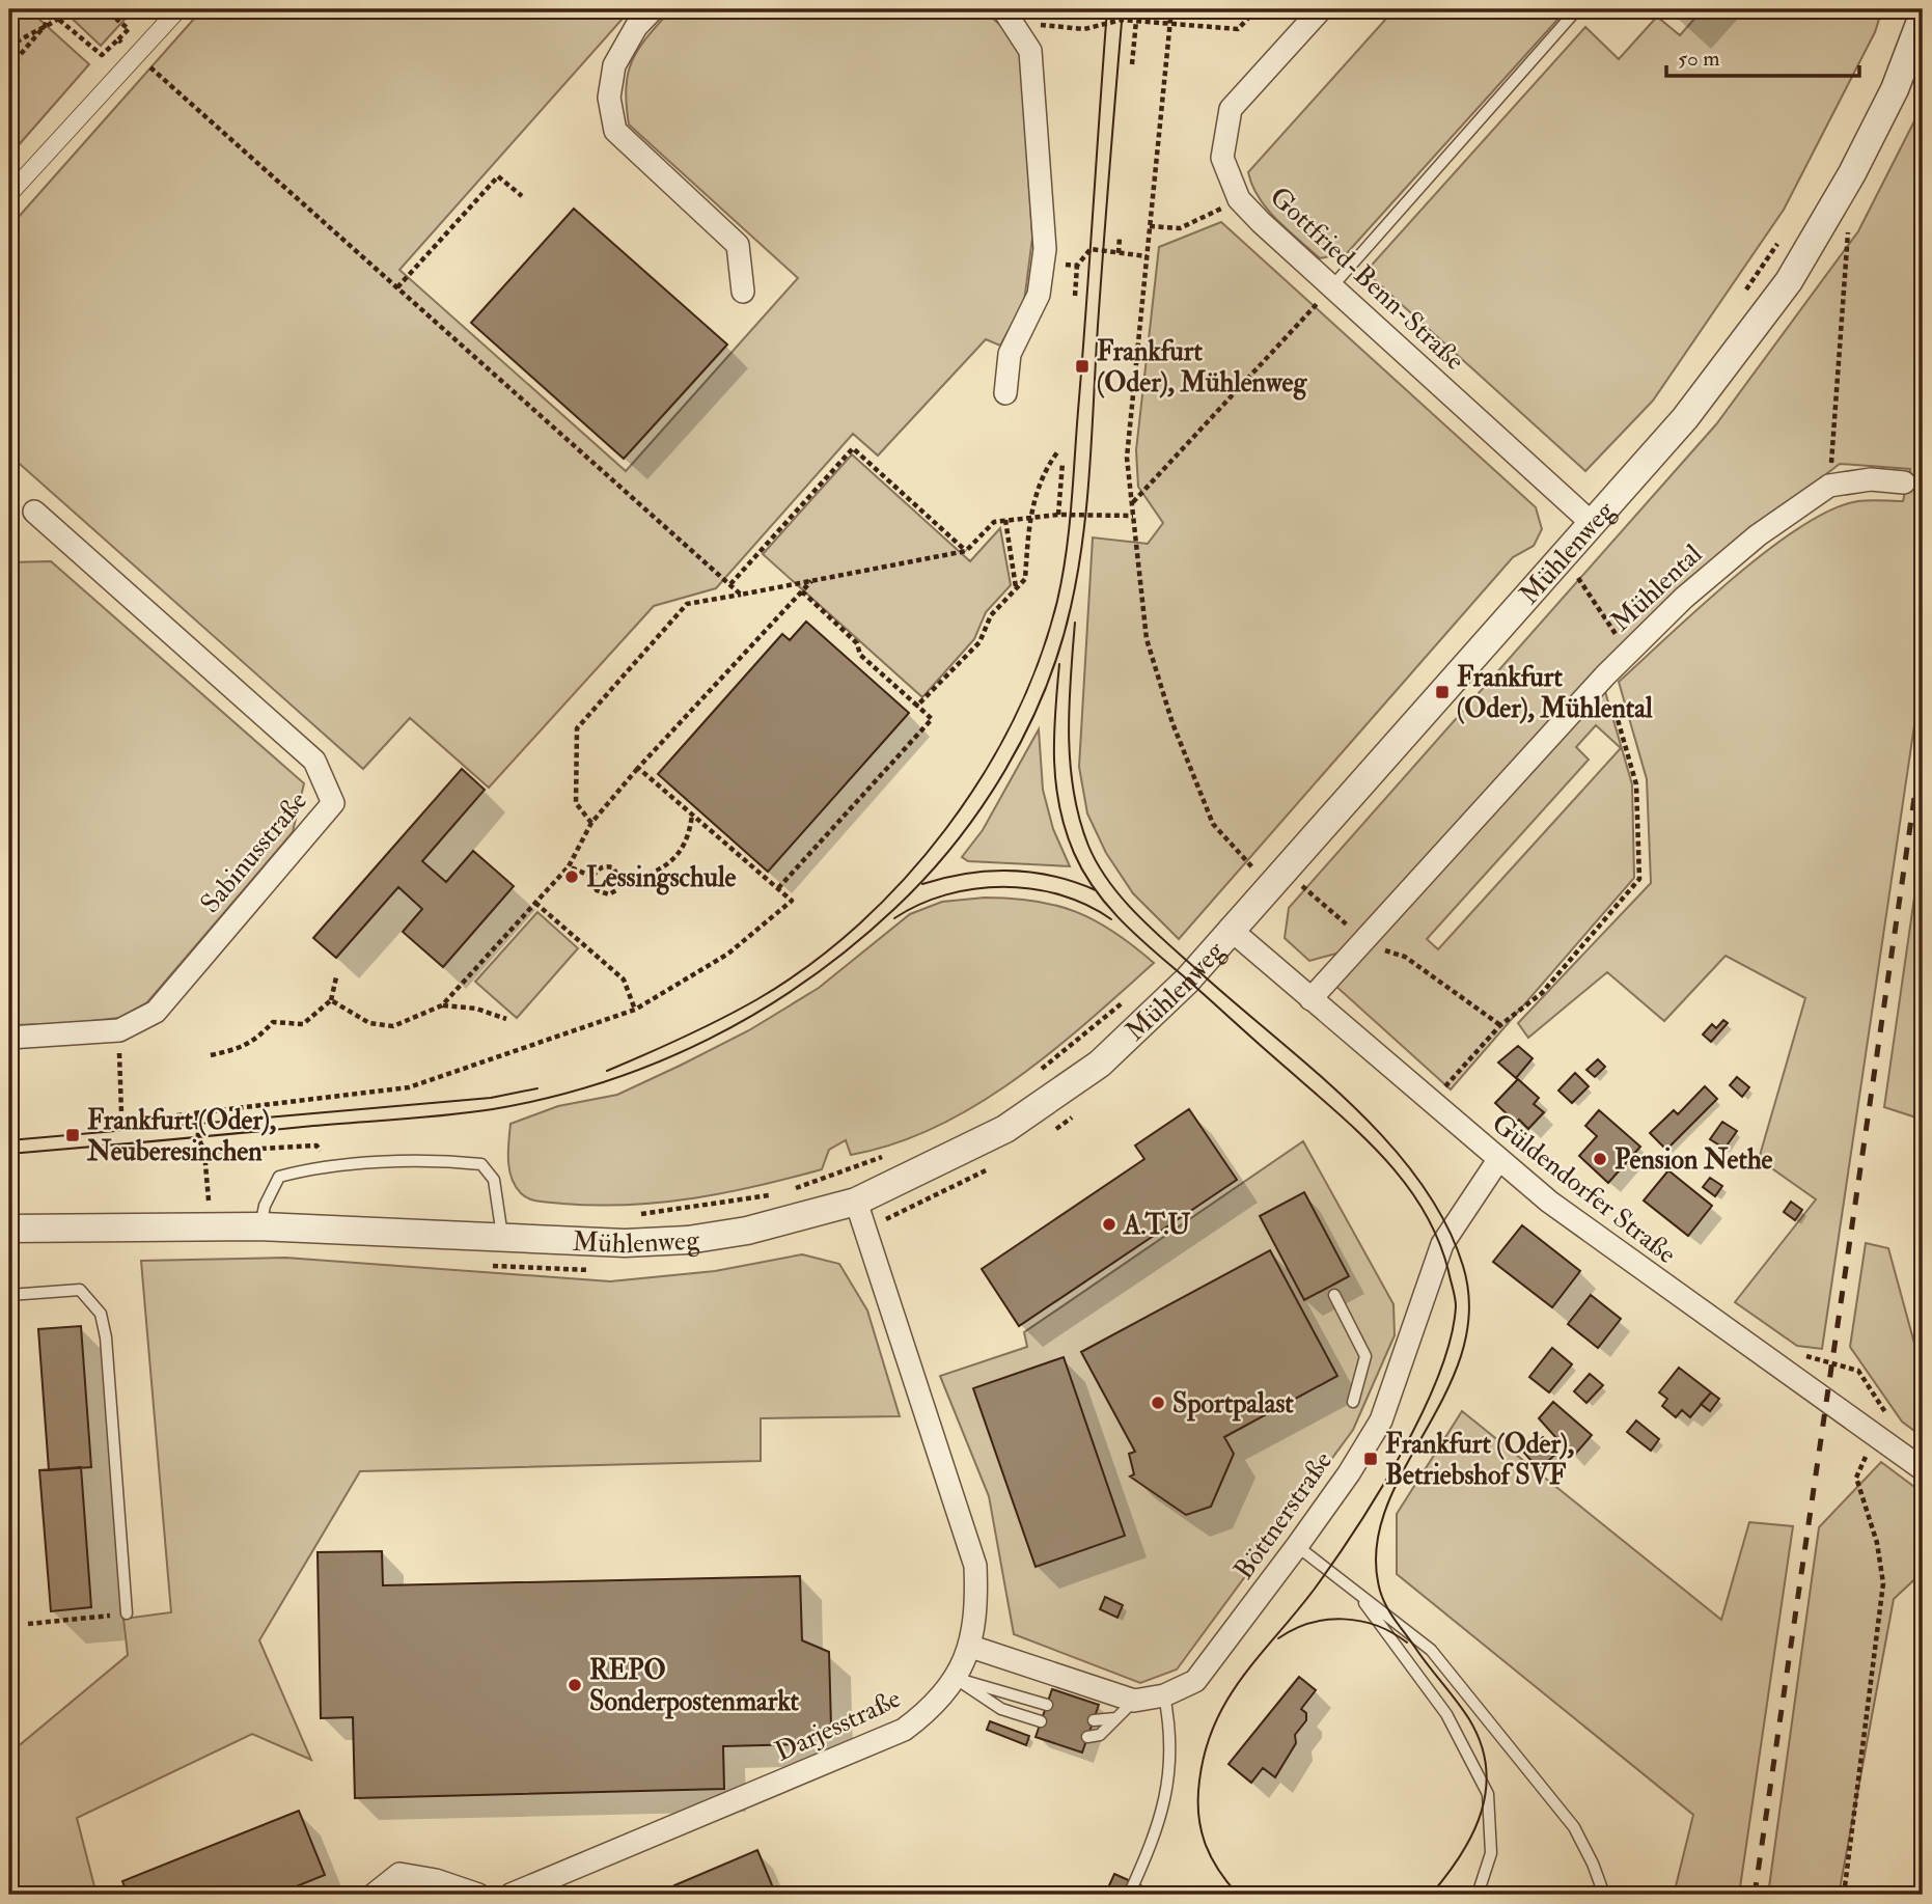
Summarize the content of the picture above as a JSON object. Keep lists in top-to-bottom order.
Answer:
{
  "streets": {
    "street": [
      "Gottfried-Benn-Straße",
      "Mühlenweg",
      "Mühlental",
      "Sabinusstraße",
      "Güldendorfer Straße",
      "Böttnerstraße",
      "Darjesstraße"
    ]
  },
  "crossings": [
    ["Gottfried-Benn-Straße", "Mühlenweg"],
    ["Mühlenweg", "Güldendorfer Straße"],
    ["Mühlenweg", "Darjesstraße"],
    ["Mühlental", "Güldendorfer Straße"],
    ["Güldendorfer Straße", "Böttnerstraße"],
    ["Böttnerstraße", "Darjesstraße"]
  ],
  "places": {
    "transit": [
      "Frankfurt (Oder), Mühlenweg",
      "Frankfurt (Oder), Mühlental",
      "Frankfurt (Oder), Neuberesinchen",
      "Frankfurt (Oder), Betriebshof SVF"
    ],
    "other": [
      "Lessingschule",
      "Pension Nethe",
      "A.T.U",
      "Sportpalast",
      "REPO Sonderpostenmarkt"
    ]
  },
  "scale_bar": "50 m"
}
